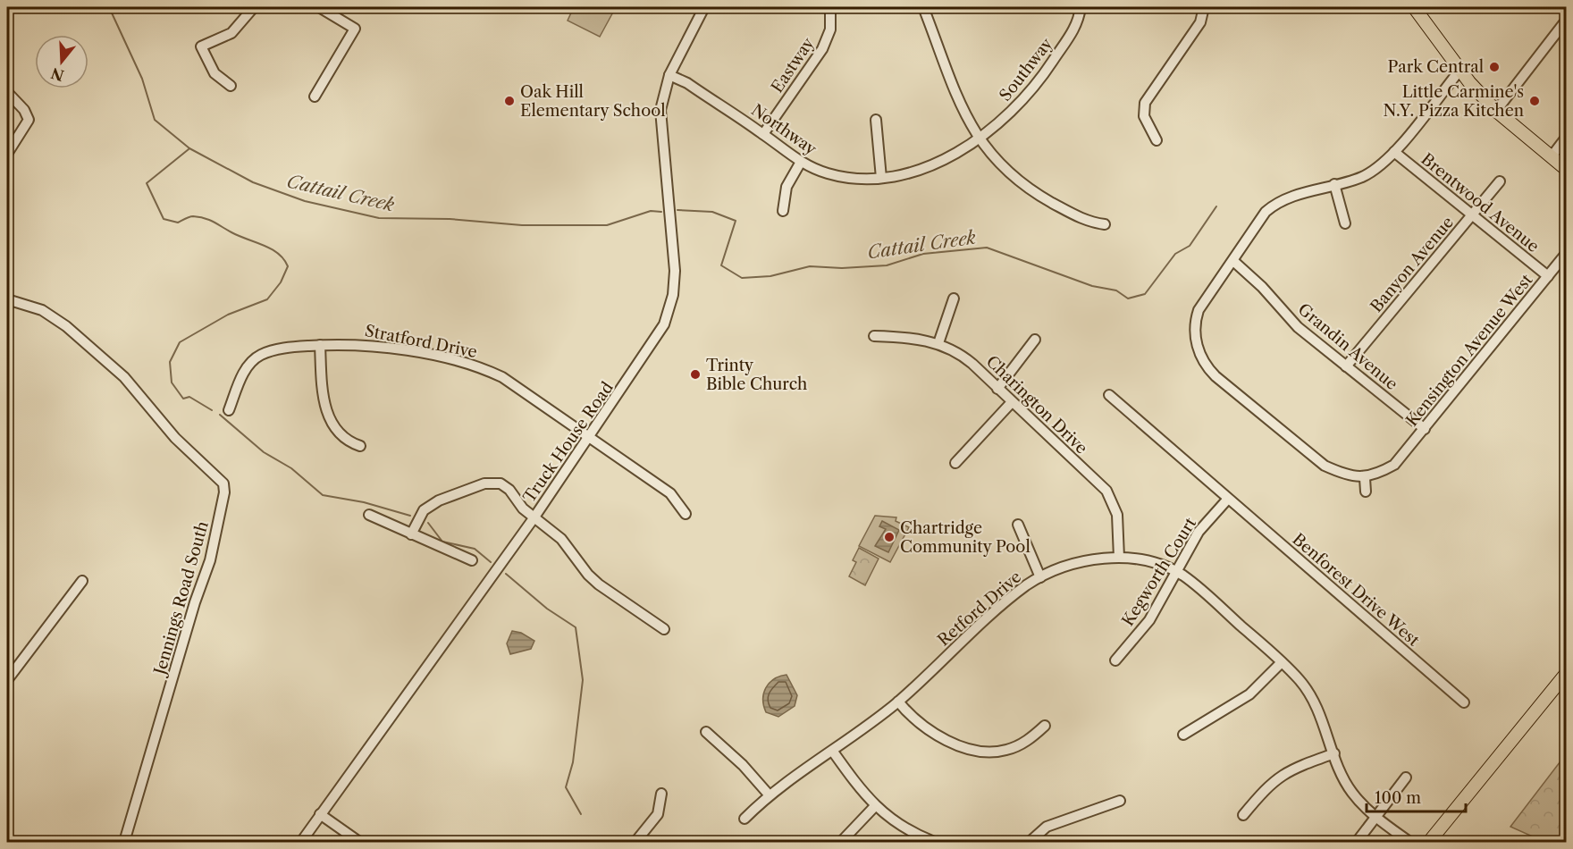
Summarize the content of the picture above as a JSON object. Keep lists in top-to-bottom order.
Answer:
{
  "streets": {
    "street": [
      "Eastway",
      "Southway",
      "Northway",
      "Brentwood Avenue",
      "Banyon Avenue",
      "Stratford Drive",
      "Grandin Avenue",
      "Kensington Avenue West",
      "Charington Drive",
      "Truck House Road",
      "Kegworth Court",
      "Benforest Drive West",
      "Jennings Road South",
      "Retford Drive"
    ]
  },
  "crossings": [
    ["Eastway", "Northway"],
    ["Southway", "Northway"],
    ["Northway", "Truck House Road"],
    ["Brentwood Avenue", "Banyon Avenue"],
    ["Brentwood Avenue", "Kensington Avenue West"],
    ["Banyon Avenue", "Grandin Avenue"],
    ["Stratford Drive", "Truck House Road"],
    ["Grandin Avenue", "Kensington Avenue West"],
    ["Charington Drive", "Retford Drive"],
    ["Kegworth Court", "Benforest Drive West"],
    ["Kegworth Court", "Retford Drive"]
  ],
  "water": ["Cattail Creek"],
  "places": [
    "Park Central",
    "Oak Hill Elementary School",
    "Little Carmine's N.Y. Pizza Kitchen",
    "Trinty Bible Church",
    "Chartridge Community Pool"
  ],
  "scale_bar": "100 m",
  "north": "bottom"
}
